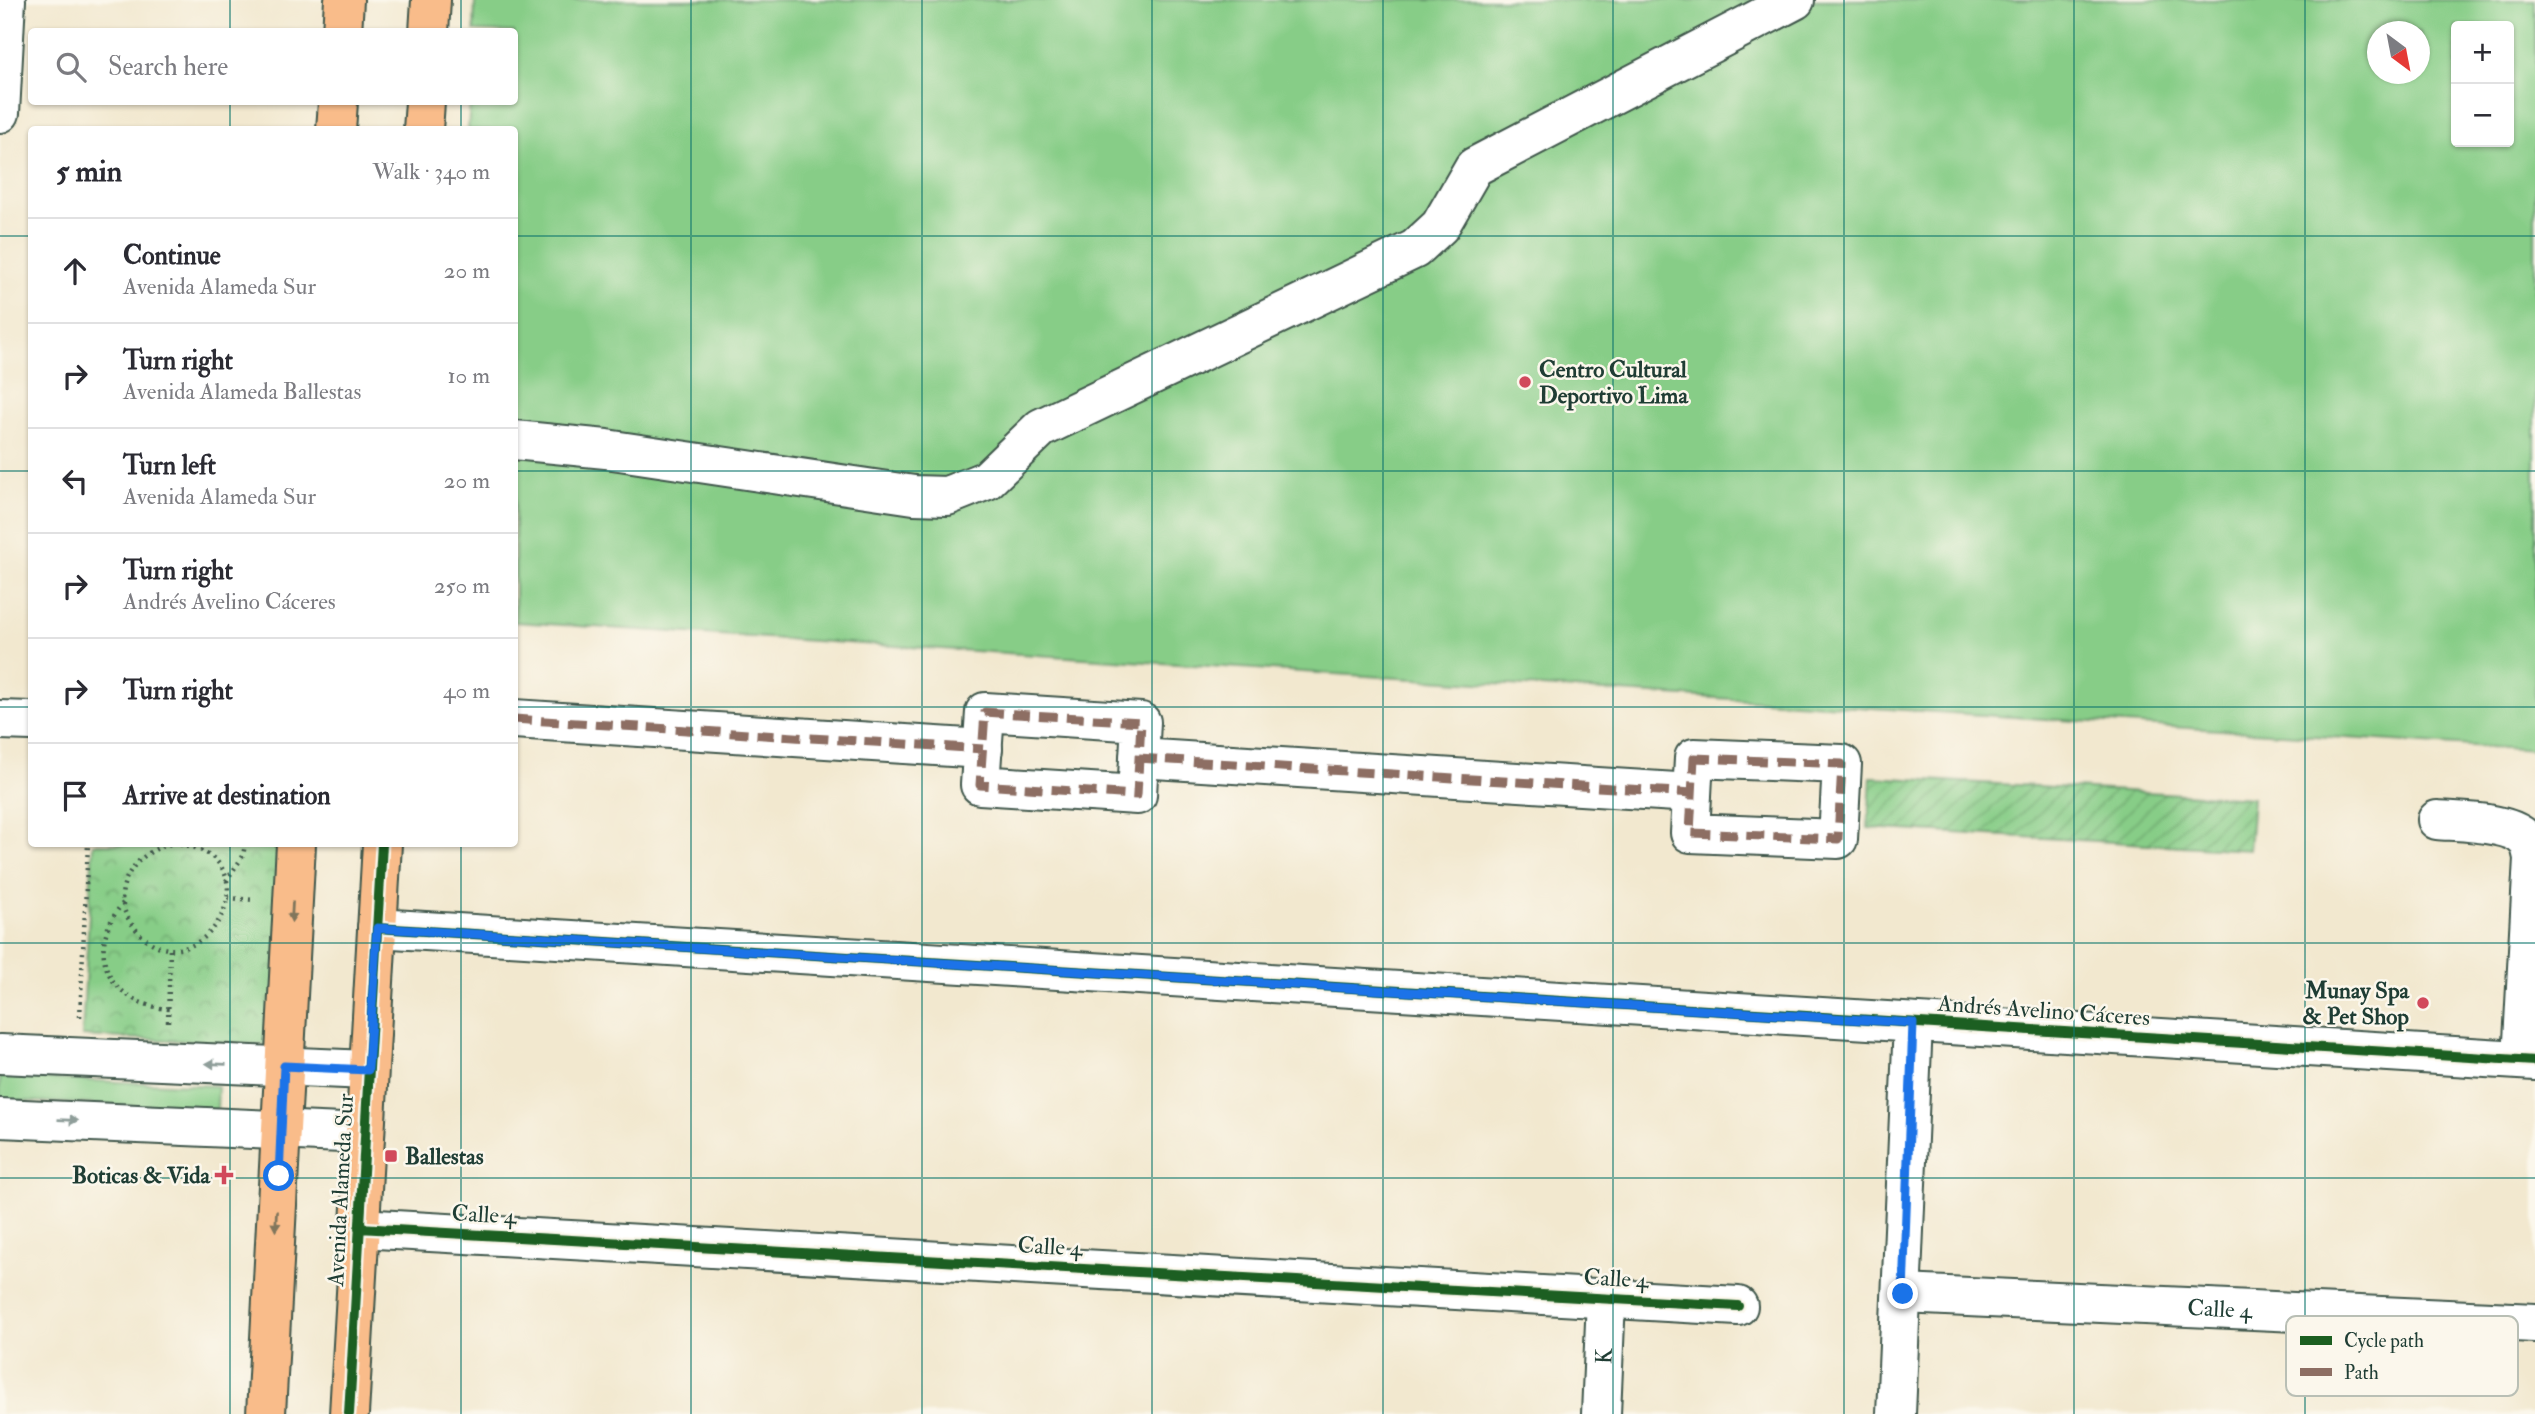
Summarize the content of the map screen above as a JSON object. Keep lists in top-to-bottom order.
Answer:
{
  "streets": {
    "main road": ["Avenida Alameda Sur"],
    "street": ["Andrés Avelino Cáceres", "Calle 4", "K"]
  },
  "crossings": [
    ["Andrés Avelino Cáceres", "Avenida Alameda Sur"],
    ["Avenida Alameda Sur", "Calle 4"],
    ["Calle 4", "K"]
  ],
  "places": {
    "other": ["Centro Cultural Deportivo Lima", "Munay Spa & Pet Shop"],
    "transit": ["Ballestas"],
    "health": ["Boticas & Vida"]
  },
  "legend": ["Cycle path", "Path"],
  "north": "bottom right",
  "page": {
    "map_buttons": ["+", "−"],
    "search": "Search here",
    "heading": ["5 min", "Walk · 340 m"],
    "list": [
      ["Continue", "Avenida Alameda Sur", "20 m"],
      ["Turn right", "Avenida Alameda Ballestas", "10 m"],
      ["Turn left", "Avenida Alameda Sur", "20 m"],
      ["Turn right", "Andrés Avelino Cáceres", "250 m"],
      ["Turn right", "40 m"],
      "Arrive at destination"
    ]
  }
}
